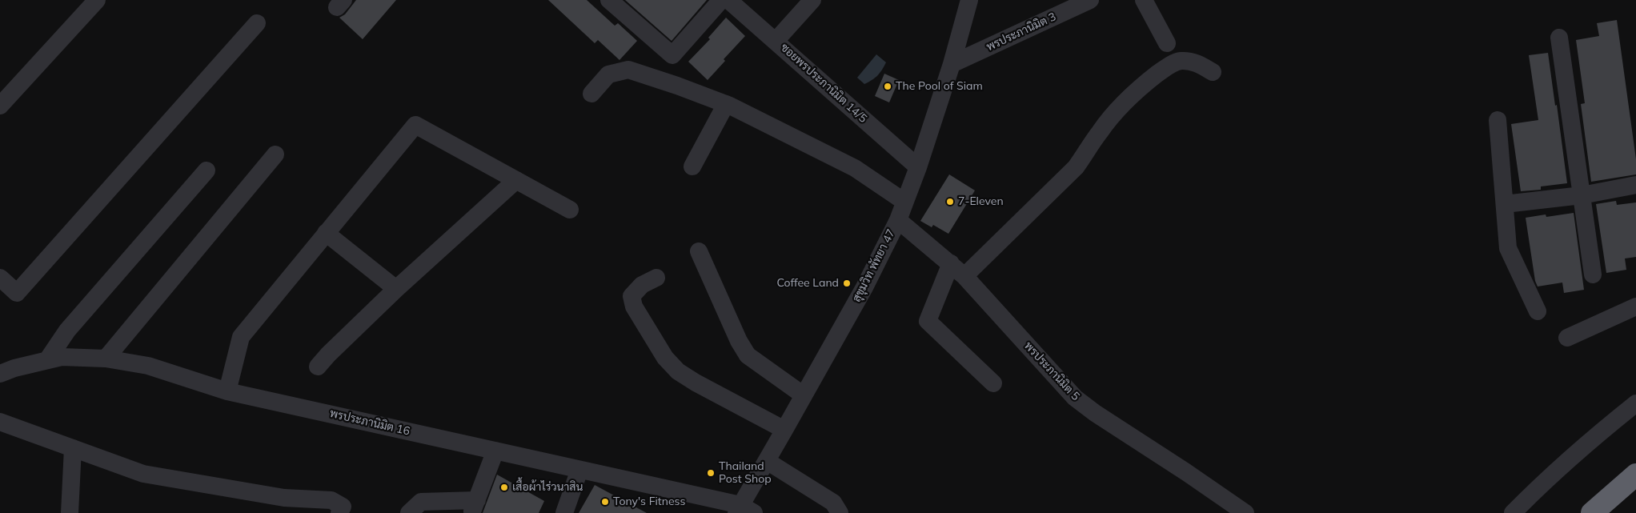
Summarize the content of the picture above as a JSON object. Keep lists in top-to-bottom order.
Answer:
{
  "streets": {
    "street": [
      "พรประภานิมิต 3",
      "ซอยพรประภานิมิต 14/5",
      "สุขุมวิท พัทยา 47",
      "พรประภานิมิต 5",
      "พรประภานิมิต 16"
    ]
  },
  "crossings": [
    ["พรประภานิมิต 3", "สุขุมวิท พัทยา 47"],
    ["ซอยพรประภานิมิต 14/5", "สุขุมวิท พัทยา 47"],
    ["สุขุมวิท พัทยา 47", "พรประภานิมิต 5"],
    ["สุขุมวิท พัทยา 47", "พรประภานิมิต 16"]
  ],
  "places": [
    "The Pool of Siam",
    "7-Eleven",
    "Coffee Land",
    "Thailand Post Shop",
    "เสื้อผ้าไร่วนาสิน",
    "Tony's Fitness"
  ]
}
